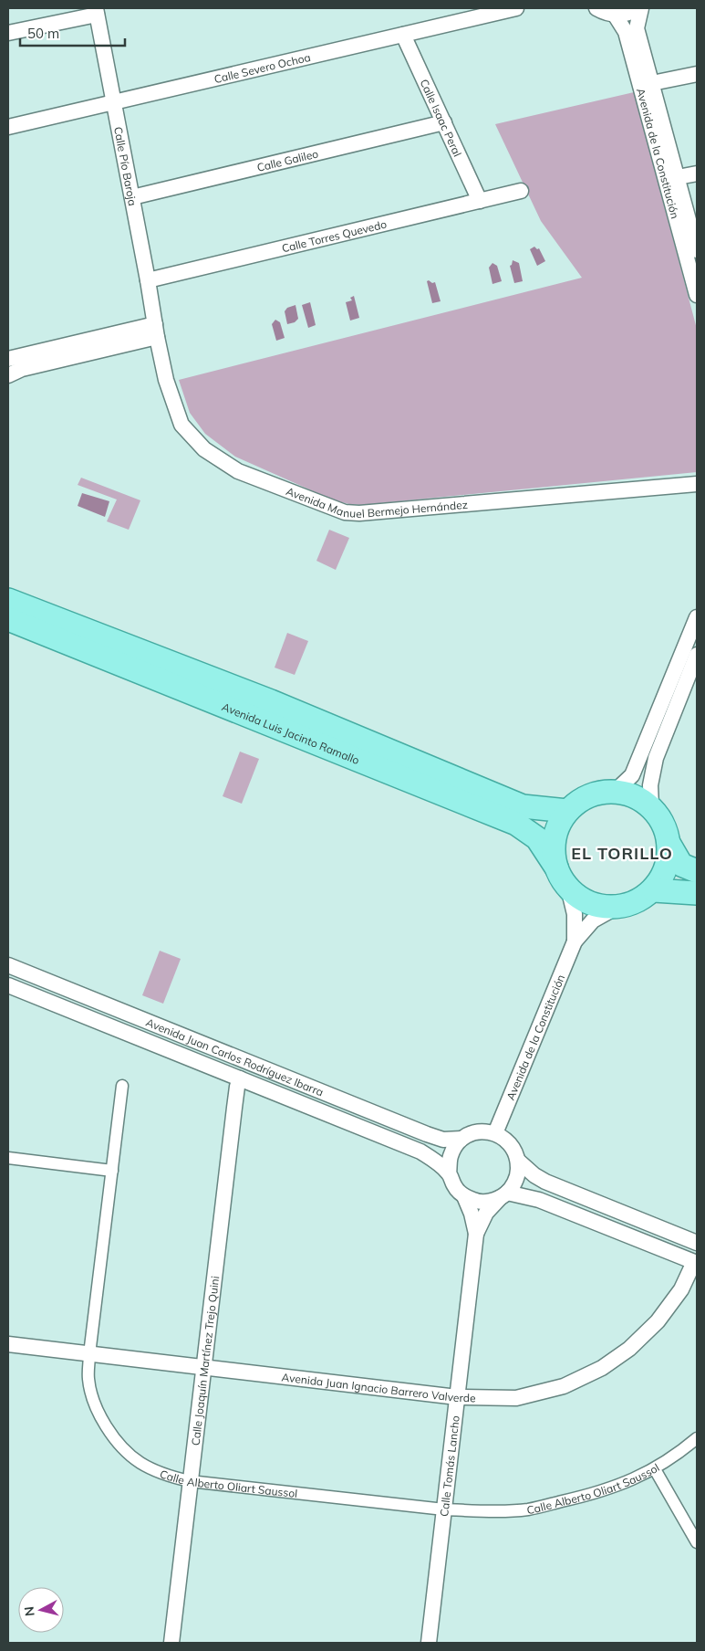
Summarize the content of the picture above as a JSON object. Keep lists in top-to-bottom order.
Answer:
{
  "streets": {
    "main road": ["Avenida Luis Jacinto Ramallo"],
    "street": [
      "Calle Severo Ochoa",
      "Calle Isaac Peral",
      "Avenida de la Constitución",
      "Calle Galileo",
      "Calle Pío Baroja",
      "Calle Torres Quevedo",
      "Avenida Manuel Bermejo Hernández",
      "Avenida Juan Carlos Rodríguez Ibarra",
      "Calle Joaquín Martínez Trejo Quini",
      "Avenida Juan Ignacio Barrero Valverde",
      "Calle Tomás Lancho",
      "Calle Alberto Oliart Saussol"
    ]
  },
  "crossings": [
    ["Calle Severo Ochoa", "Calle Isaac Peral"],
    ["Calle Severo Ochoa", "Calle Pío Baroja"],
    ["Calle Isaac Peral", "Calle Galileo"],
    ["Calle Isaac Peral", "Calle Torres Quevedo"],
    ["Avenida de la Constitución", "Avenida Luis Jacinto Ramallo"],
    ["Avenida de la Constitución", "Avenida Juan Carlos Rodríguez Ibarra"],
    ["Avenida de la Constitución", "Calle Tomás Lancho"],
    ["Calle Galileo", "Calle Pío Baroja"],
    ["Calle Pío Baroja", "Calle Torres Quevedo"],
    ["Calle Pío Baroja", "Avenida Manuel Bermejo Hernández"],
    ["Avenida Juan Carlos Rodríguez Ibarra", "Calle Joaquín Martínez Trejo Quini"],
    ["Avenida Juan Carlos Rodríguez Ibarra", "Calle Tomás Lancho"],
    ["Calle Joaquín Martínez Trejo Quini", "Avenida Juan Ignacio Barrero Valverde"],
    ["Calle Joaquín Martínez Trejo Quini", "Calle Alberto Oliart Saussol"],
    ["Avenida Juan Ignacio Barrero Valverde", "Calle Tomás Lancho"],
    ["Avenida Juan Ignacio Barrero Valverde", "Calle Alberto Oliart Saussol"],
    ["Calle Tomás Lancho", "Calle Alberto Oliart Saussol"]
  ],
  "districts": ["EL TORILLO"],
  "scale_bar": "50 m",
  "north": "left"
}
